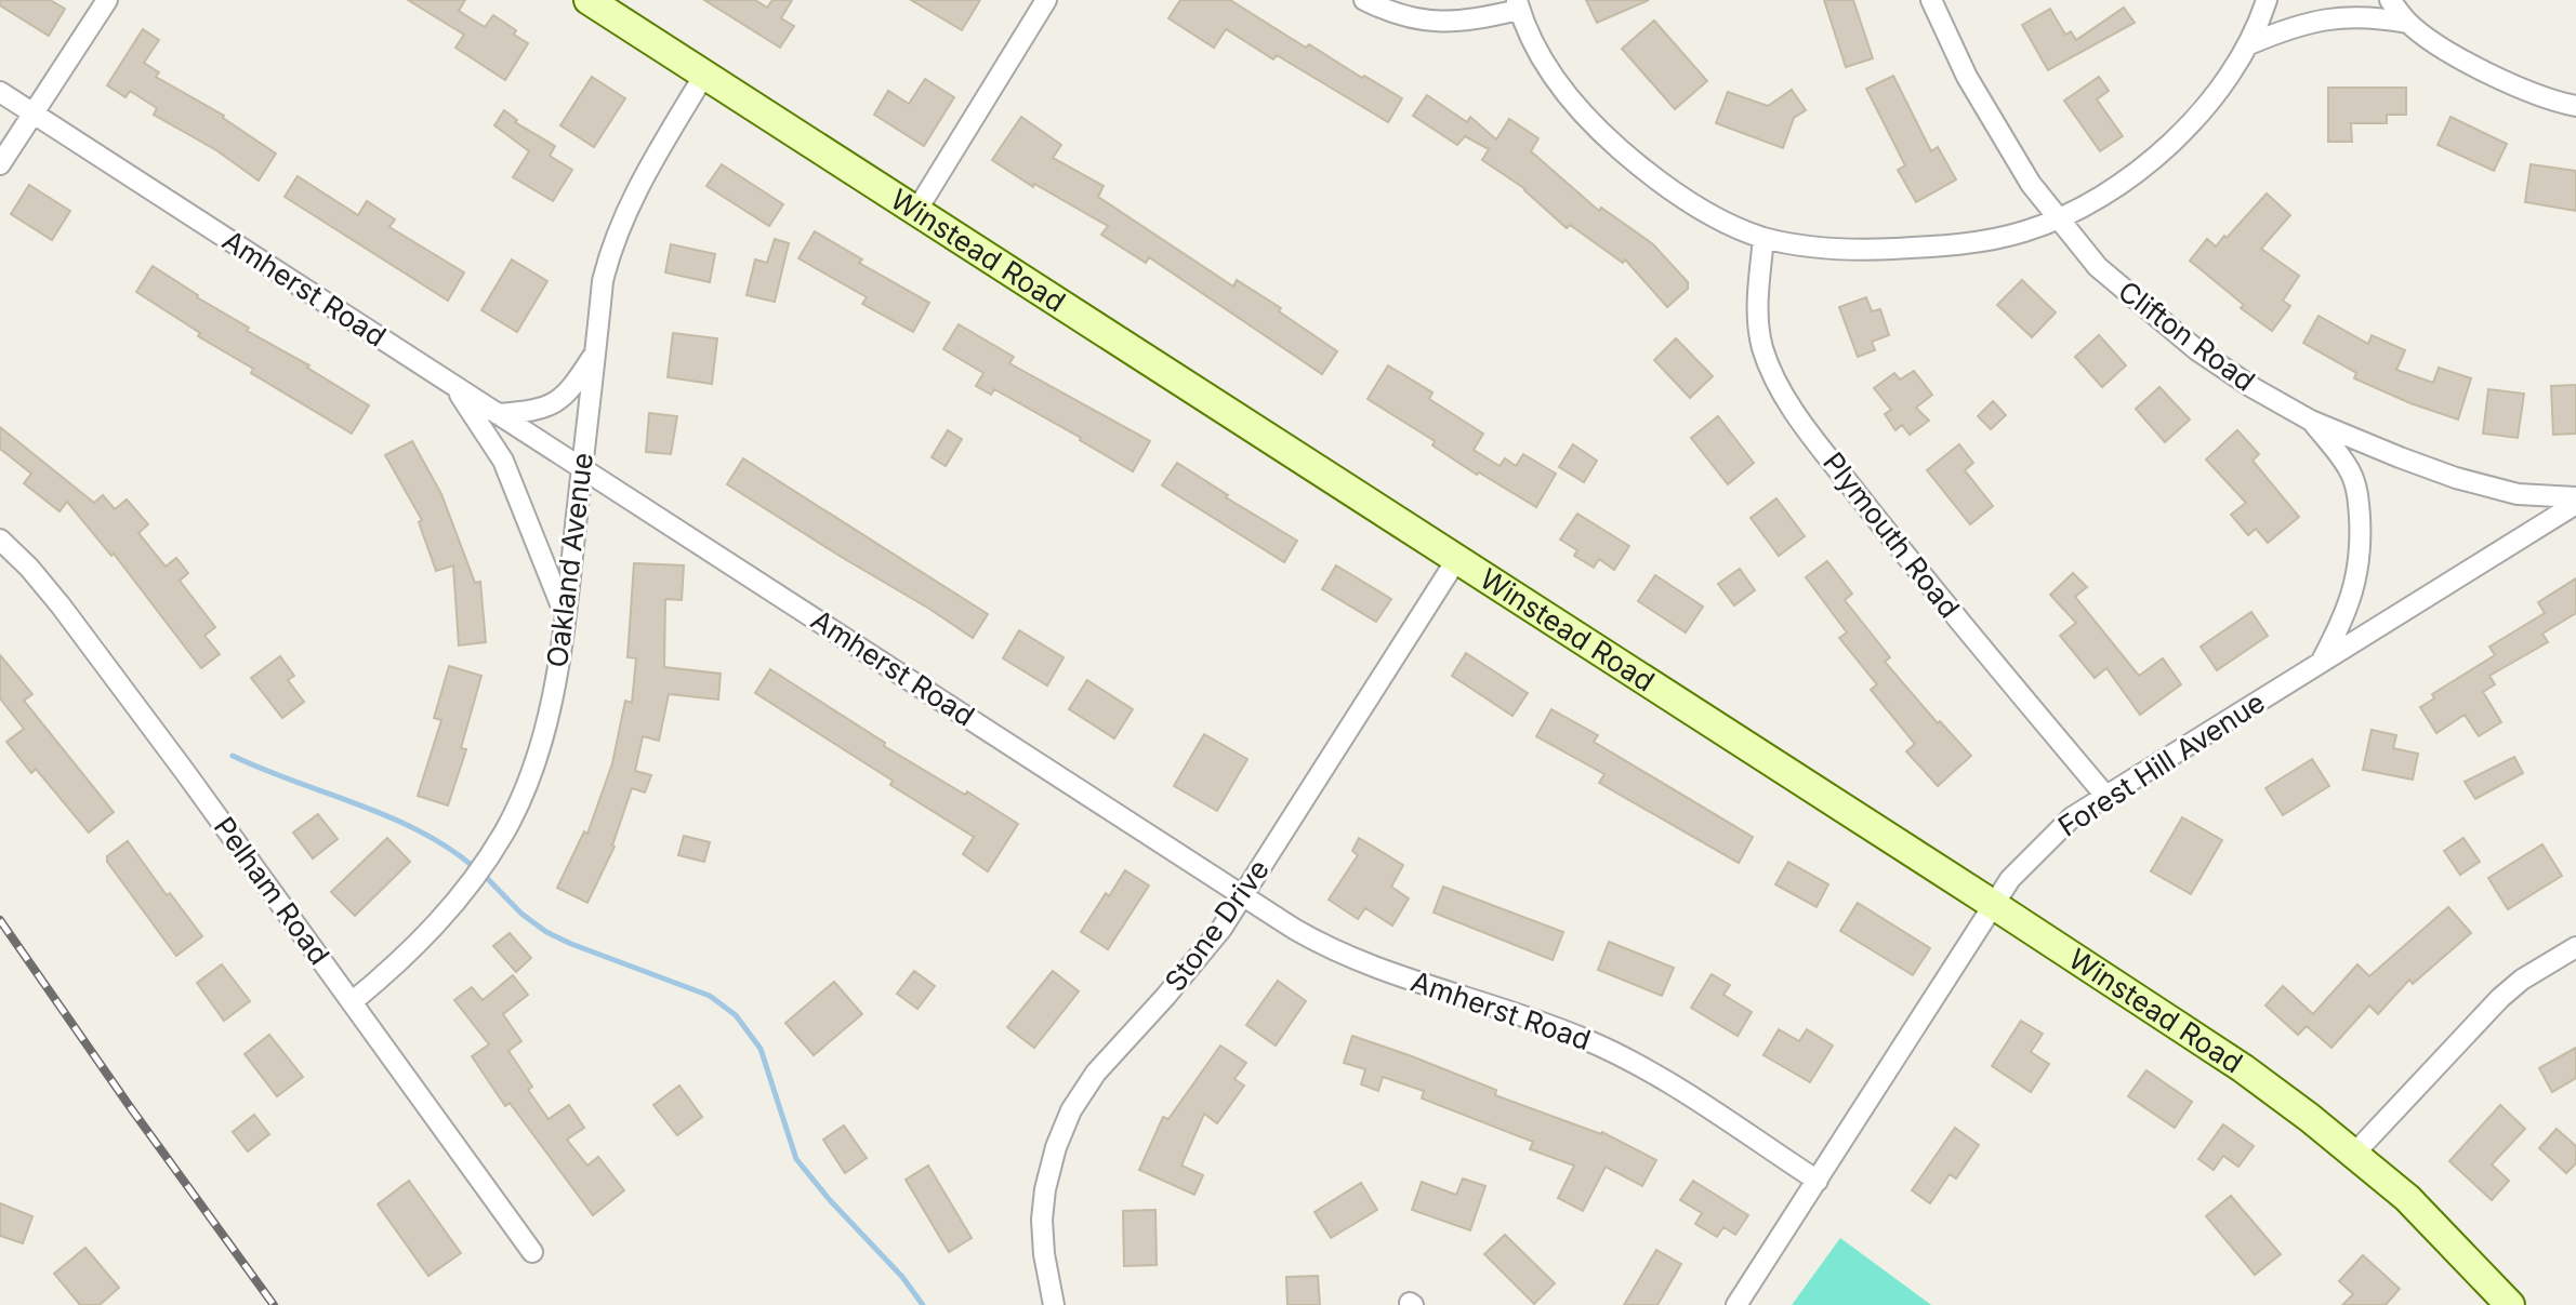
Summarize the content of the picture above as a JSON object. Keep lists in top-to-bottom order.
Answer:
{
  "streets": {
    "street": [
      "Winstead Road",
      "Amherst Road",
      "Clifton Road",
      "Plymouth Road",
      "Oakland Avenue",
      "Forest Hill Avenue",
      "Pelham Road",
      "Stone Drive"
    ]
  },
  "crossings": [
    ["Winstead Road", "Oakland Avenue"],
    ["Winstead Road", "Forest Hill Avenue"],
    ["Winstead Road", "Stone Drive"],
    ["Amherst Road", "Oakland Avenue"],
    ["Amherst Road", "Forest Hill Avenue"],
    ["Amherst Road", "Stone Drive"],
    ["Plymouth Road", "Forest Hill Avenue"],
    ["Oakland Avenue", "Pelham Road"]
  ]
}
